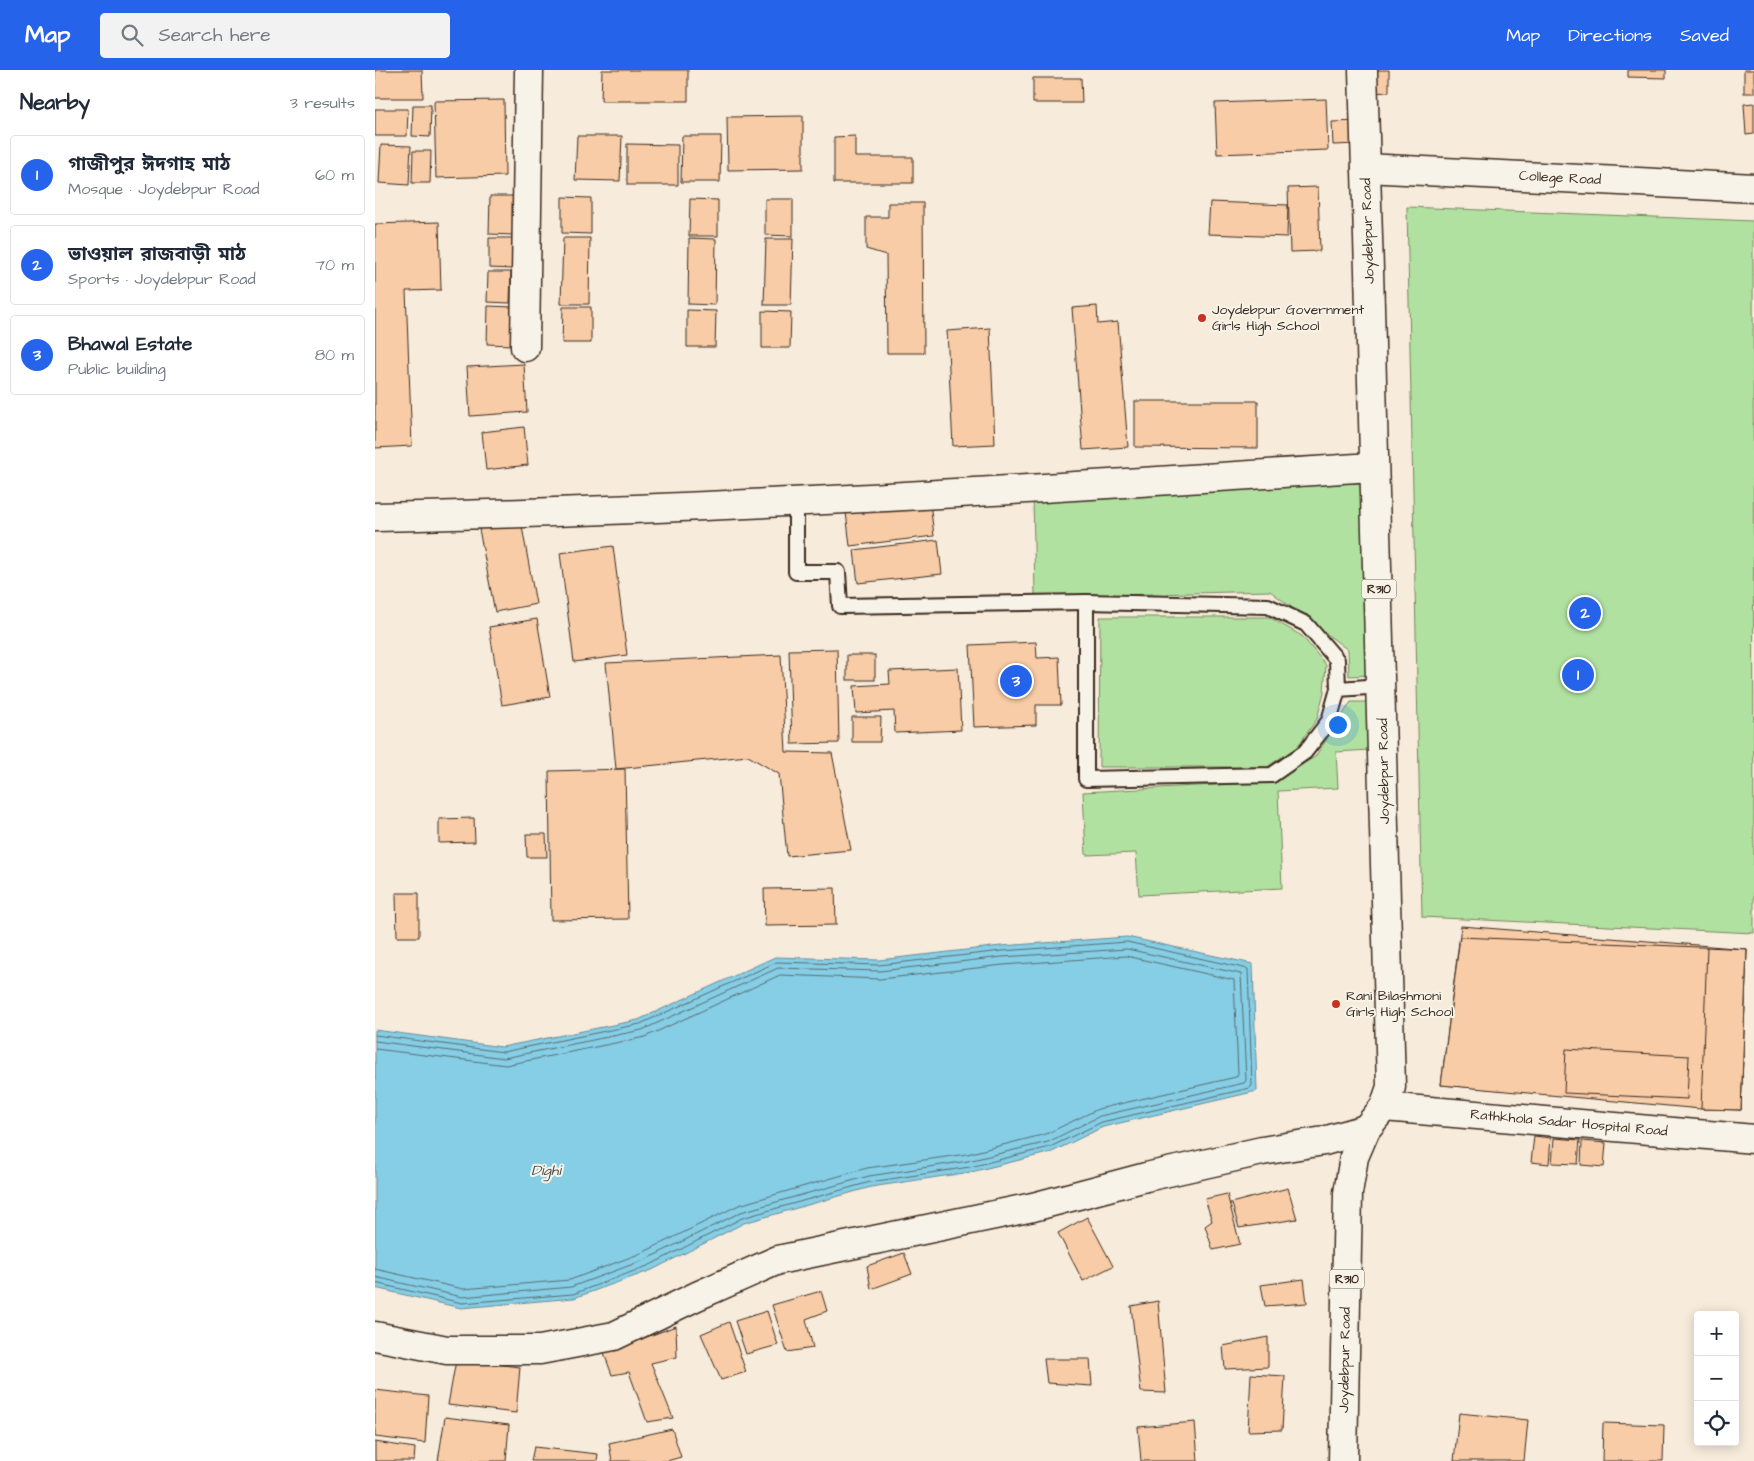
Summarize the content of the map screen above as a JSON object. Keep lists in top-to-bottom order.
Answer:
{
  "streets": {
    "street": [
      "College Road",
      "Joydebpur Road",
      "R310",
      "Rathkhola Sadar Hospital Road"
    ]
  },
  "crossings": [
    ["College Road", "Joydebpur Road"],
    ["Joydebpur Road", "Rathkhola Sadar Hospital Road"]
  ],
  "water": ["Dighi"],
  "places": ["Joydebpur Government Girls High School", "Rani Bilashmoni Girls High School"],
  "page": {
    "header": "Map",
    "search": "Search here",
    "nav": ["Map", "Directions", "Saved"],
    "heading": ["Nearby", "3 results"],
    "list": [
      {
        "mark": "1",
        "name": "গাজীপুর ঈদগাহ মাঠ",
        "note": "Mosque · Joydebpur Road",
        "value": "60 m"
      },
      {
        "mark": "2",
        "name": "ভাওয়াল রাজবাড়ী মাঠ",
        "note": "Sports · Joydebpur Road",
        "value": "70 m"
      },
      {
        "mark": "3",
        "name": "Bhawal Estate",
        "note": "Public building",
        "value": "80 m"
      }
    ],
    "pins": ["2", "1", "3"],
    "map_buttons": ["+", "−"]
  }
}
